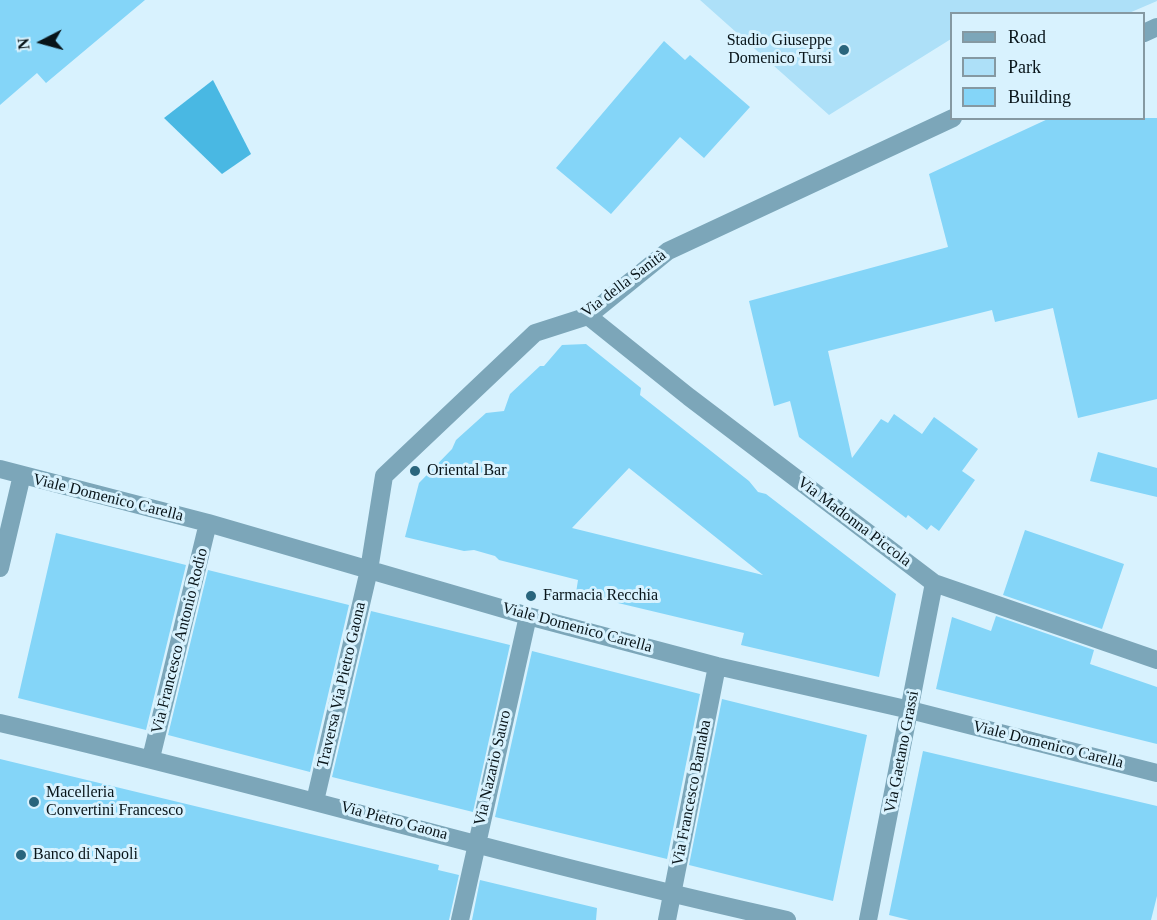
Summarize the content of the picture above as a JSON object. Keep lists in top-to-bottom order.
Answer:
{
  "streets": {
    "street": [
      "Via della Sanità",
      "Viale Domenico Carella",
      "Via Madonna Piccola",
      "Via Francesco Antonio Rodio",
      "Traversa Via Pietro Gaona",
      "Via Gaetano Grassi",
      "Via Nazario Sauro",
      "Via Francesco Barnaba",
      "Via Pietro Gaona"
    ]
  },
  "crossings": [
    ["Via della Sanità", "Viale Domenico Carella"],
    ["Via della Sanità", "Via Madonna Piccola"],
    ["Via della Sanità", "Traversa Via Pietro Gaona"],
    ["Viale Domenico Carella", "Via Francesco Antonio Rodio"],
    ["Viale Domenico Carella", "Traversa Via Pietro Gaona"],
    ["Viale Domenico Carella", "Via Gaetano Grassi"],
    ["Viale Domenico Carella", "Via Nazario Sauro"],
    ["Viale Domenico Carella", "Via Francesco Barnaba"],
    ["Via Madonna Piccola", "Via Gaetano Grassi"],
    ["Via Francesco Antonio Rodio", "Via Pietro Gaona"],
    ["Traversa Via Pietro Gaona", "Via Pietro Gaona"],
    ["Via Nazario Sauro", "Via Pietro Gaona"],
    ["Via Francesco Barnaba", "Via Pietro Gaona"]
  ],
  "places": [
    "Stadio Giuseppe Domenico Tursi",
    "Oriental Bar",
    "Farmacia Recchia",
    "Macelleria Convertini Francesco",
    "Banco di Napoli"
  ],
  "legend": ["Road", "Park", "Building"],
  "north": "left"
}
